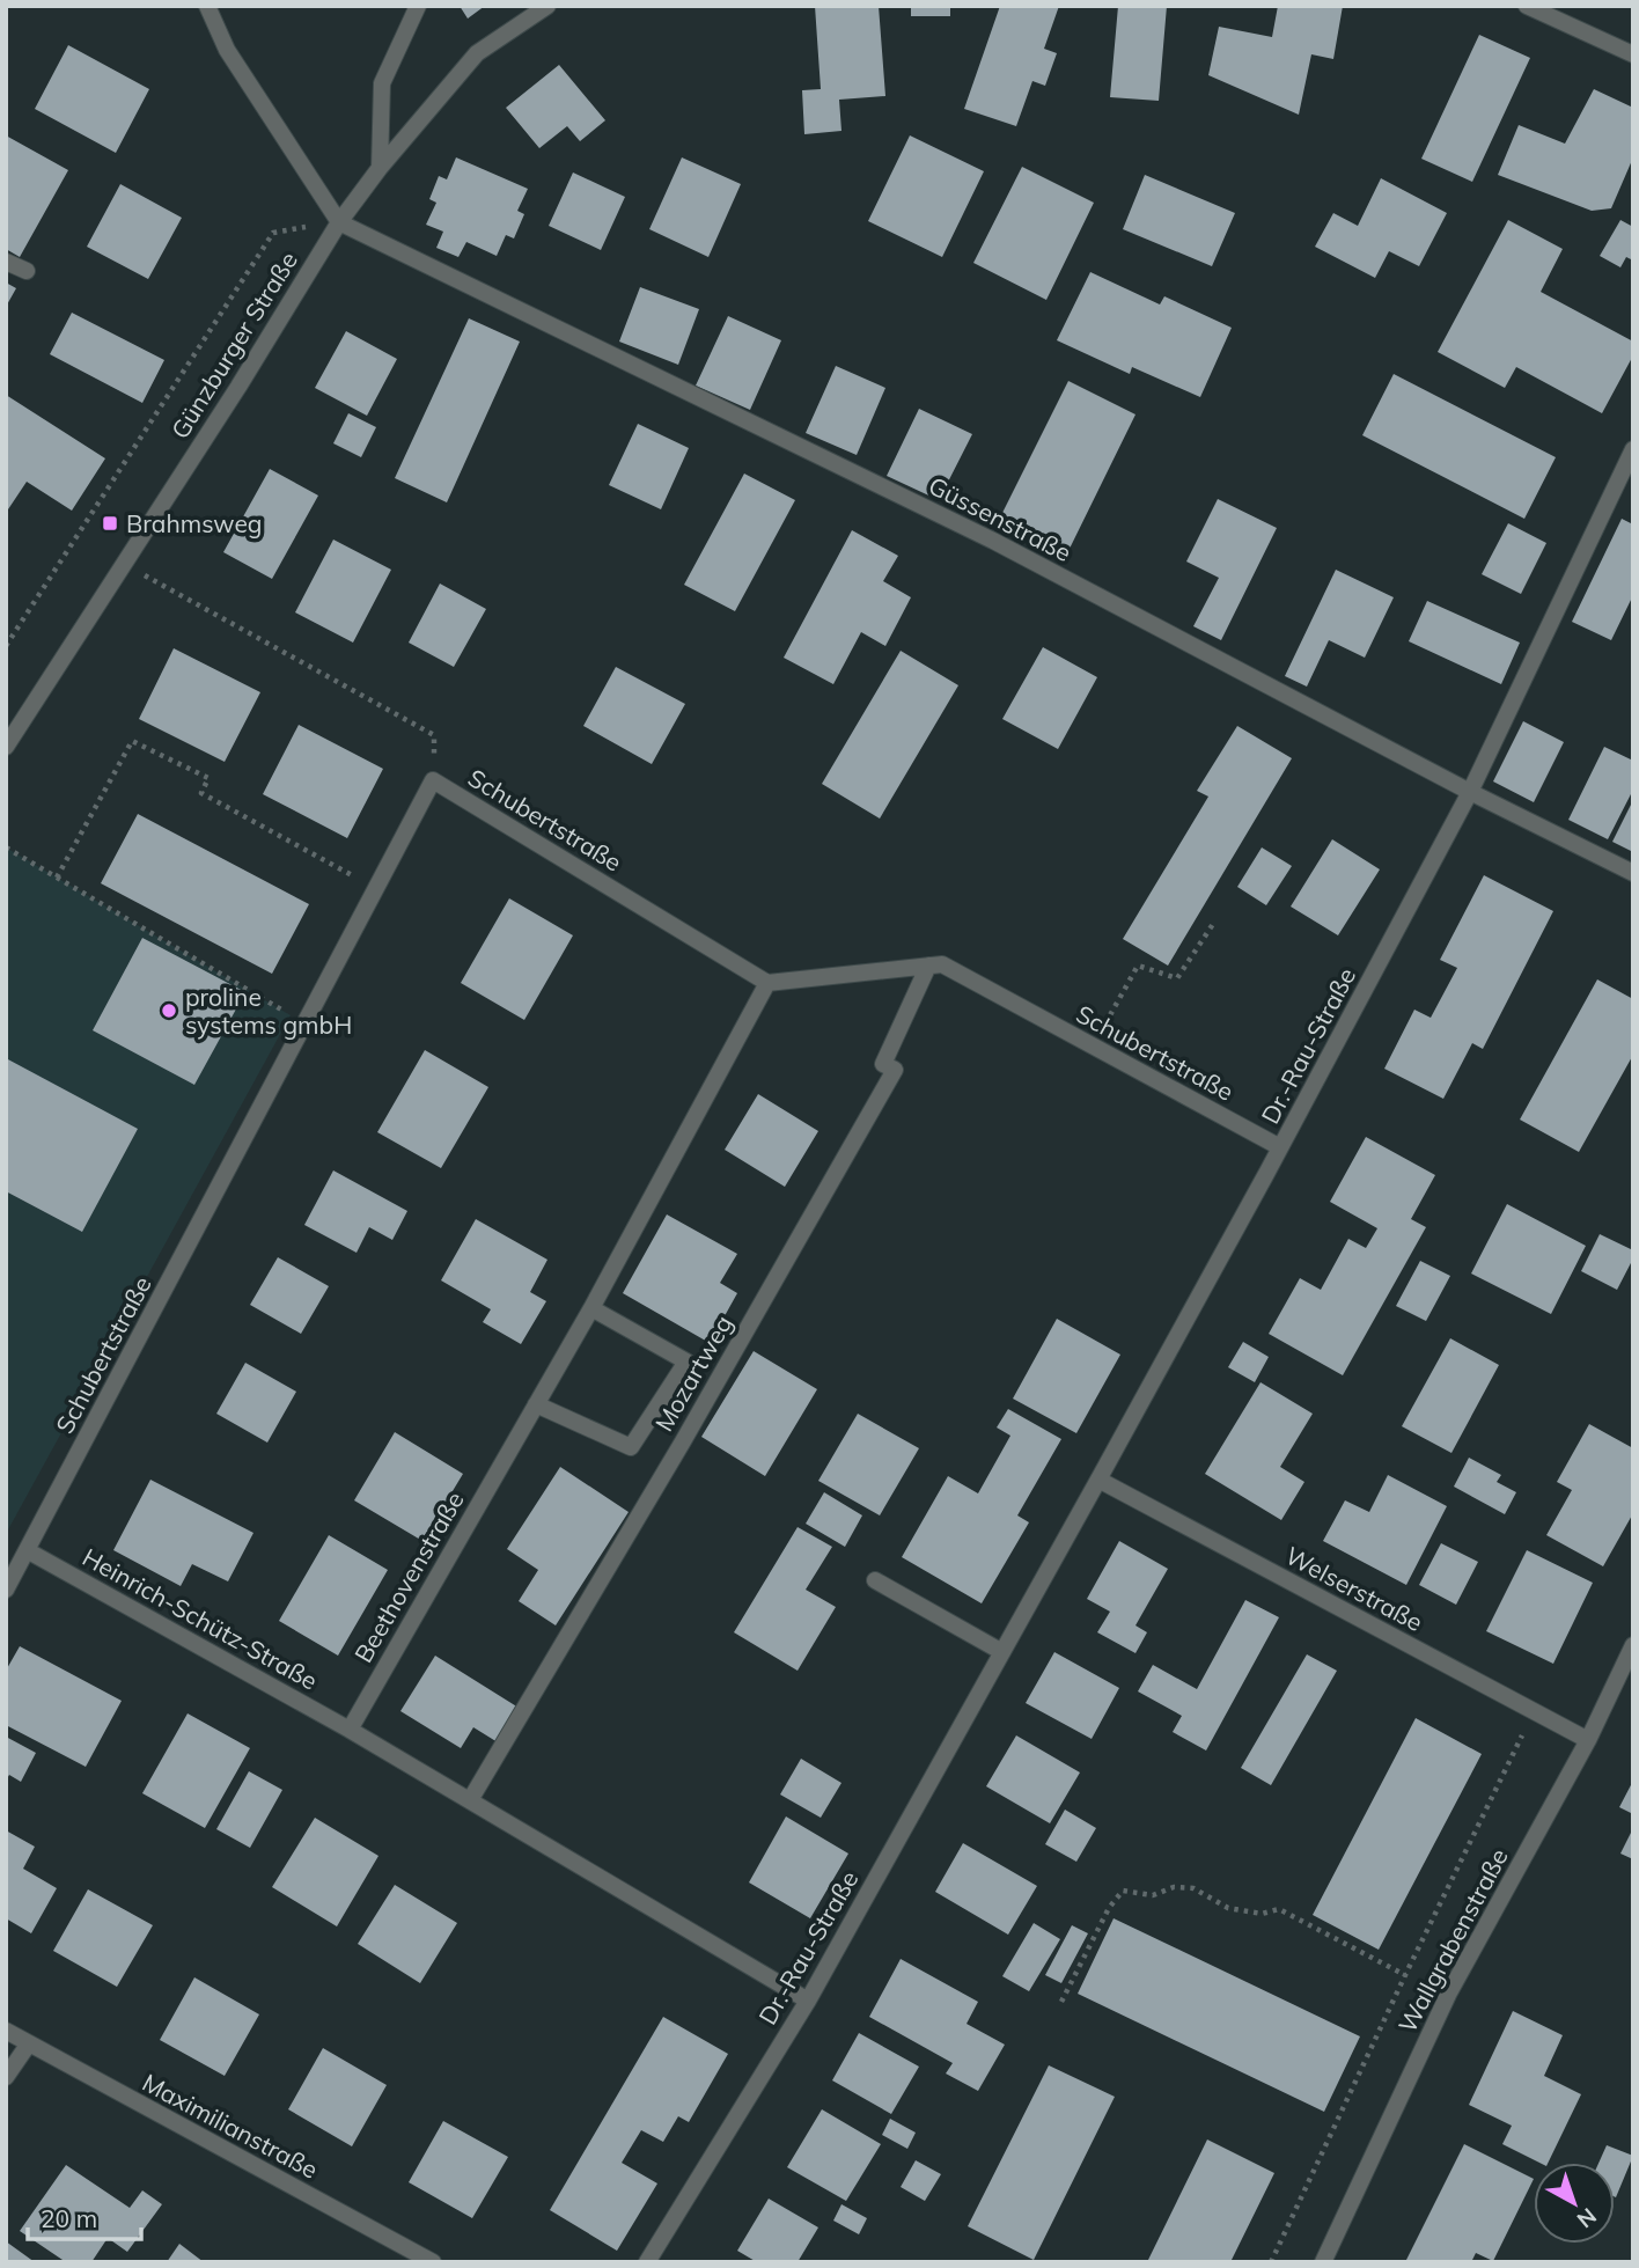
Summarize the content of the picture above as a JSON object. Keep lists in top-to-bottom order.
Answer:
{
  "streets": {
    "street": [
      "Günzburger Straße",
      "Güssenstraße",
      "Schubertstraße",
      "Dr.-Rau-Straße",
      "Mozartweg",
      "Beethovenstraße",
      "Welserstraße",
      "Heinrich-Schütz-Straße",
      "Wallgrabenstraße",
      "Maximilianstraße"
    ]
  },
  "crossings": [
    ["Günzburger Straße", "Güssenstraße"],
    ["Güssenstraße", "Dr.-Rau-Straße"],
    ["Schubertstraße", "Dr.-Rau-Straße"],
    ["Schubertstraße", "Mozartweg"],
    ["Schubertstraße", "Beethovenstraße"],
    ["Schubertstraße", "Heinrich-Schütz-Straße"],
    ["Dr.-Rau-Straße", "Welserstraße"],
    ["Beethovenstraße", "Heinrich-Schütz-Straße"],
    ["Welserstraße", "Wallgrabenstraße"]
  ],
  "places": {
    "transit": ["Brahmsweg"],
    "other": ["proline systems gmbH"]
  },
  "scale_bar": "20 m",
  "north": "bottom right"
}
